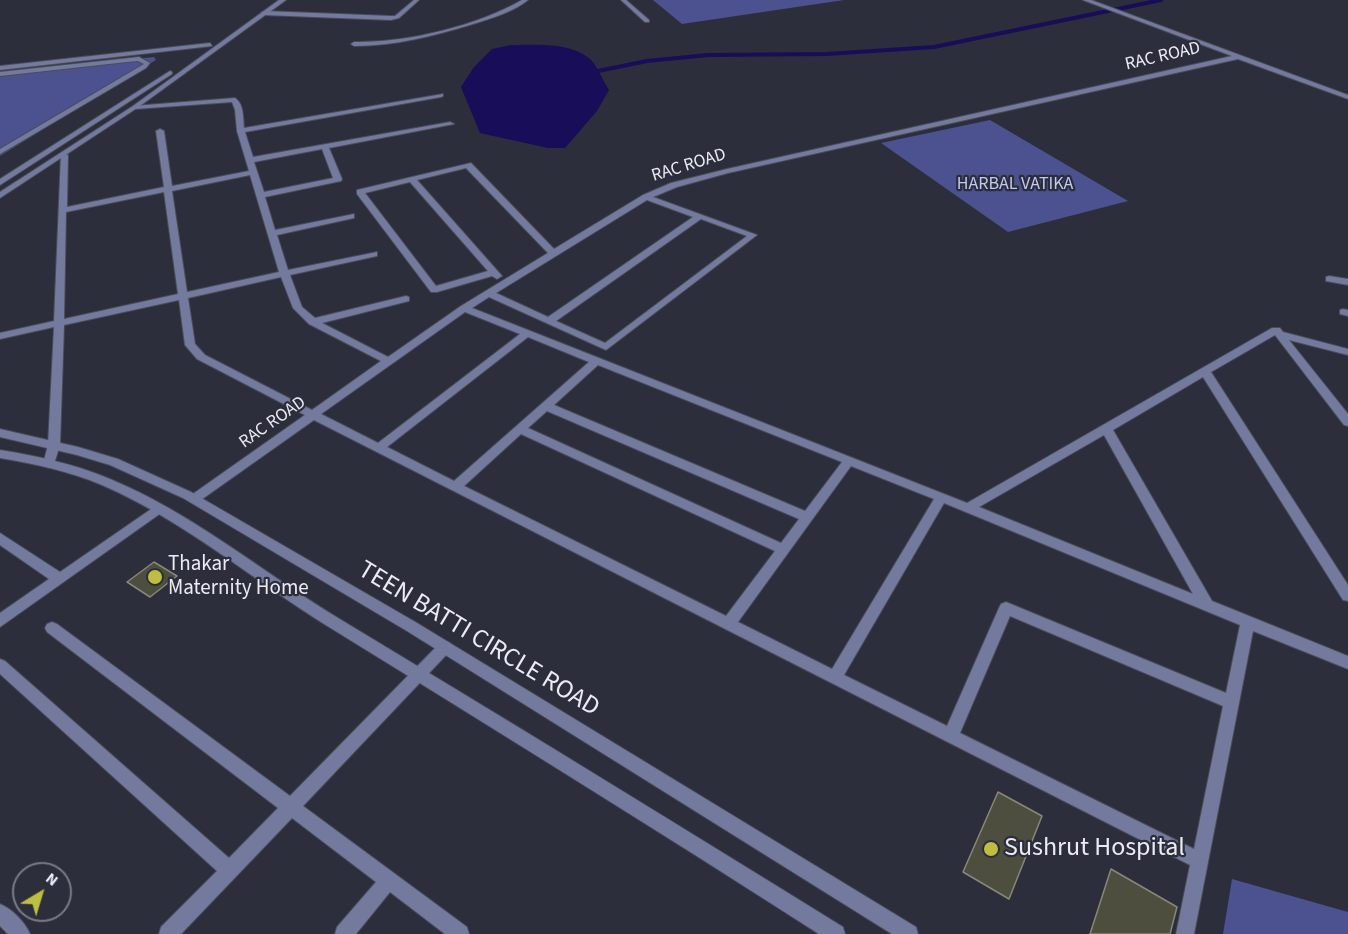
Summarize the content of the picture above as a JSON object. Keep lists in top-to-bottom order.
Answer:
{
  "streets": {
    "street": ["RAC ROAD", "TEEN BATTI CIRCLE ROAD"]
  },
  "crossings": [
    ["RAC ROAD", "TEEN BATTI CIRCLE ROAD"]
  ],
  "parks": ["HARBAL VATIKA"],
  "places": ["Thakar Maternity Home", "Sushrut Hospital"],
  "north": "top right"
}
